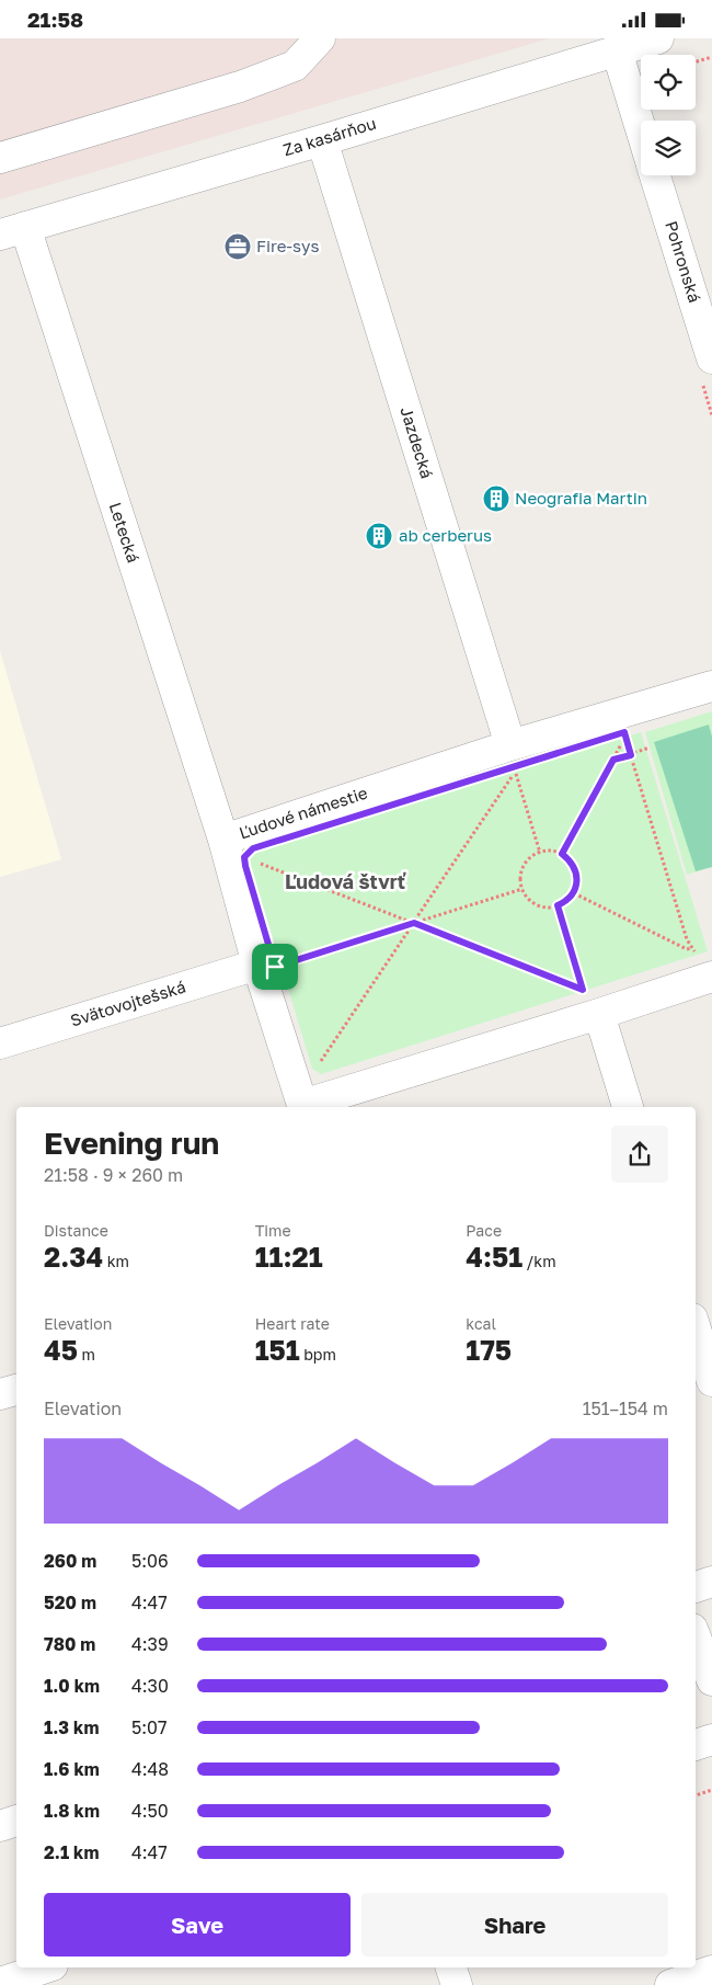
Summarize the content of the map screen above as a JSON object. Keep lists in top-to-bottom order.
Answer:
{
  "streets": {
    "street": [
      "Za kasárňou",
      "Pohronská",
      "Jazdecká",
      "Letecká",
      "Ľudové námestie",
      "Svätovojtešská"
    ]
  },
  "crossings": [
    ["Za kasárňou", "Jazdecká"],
    ["Za kasárňou", "Letecká"],
    ["Jazdecká", "Ľudové námestie"],
    ["Letecká", "Ľudové námestie"],
    ["Ľudové námestie", "Svätovojtešská"]
  ],
  "districts": ["Ľudová štvrť"],
  "places": {
    "office": ["Fire-sys"],
    "building": ["Neografia Martin", "ab cerberus"]
  },
  "page": {
    "status": "21:58",
    "heading": ["Evening run", "21:58 · 9 × 260 m"],
    "stats": [
      ["Distance", "2.34 km"],
      ["Time", "11:21"],
      ["Pace", "4:51 /km"],
      ["Elevation", "45 m"],
      ["Heart rate", "151 bpm"],
      ["kcal", "175"]
    ],
    "chart": ["Elevation", "151–154 m"],
    "list": [
      {
        "name": "260 m",
        "note": "5:06"
      },
      {
        "name": "520 m",
        "note": "4:47"
      },
      {
        "name": "780 m",
        "note": "4:39"
      },
      {
        "name": "1.0 km",
        "note": "4:30"
      },
      {
        "name": "1.3 km",
        "note": "5:07"
      },
      {
        "name": "1.6 km",
        "note": "4:48"
      },
      {
        "name": "1.8 km",
        "note": "4:50"
      },
      {
        "name": "2.1 km",
        "note": "4:47"
      }
    ],
    "buttons": ["Save", "Share"]
  }
}
